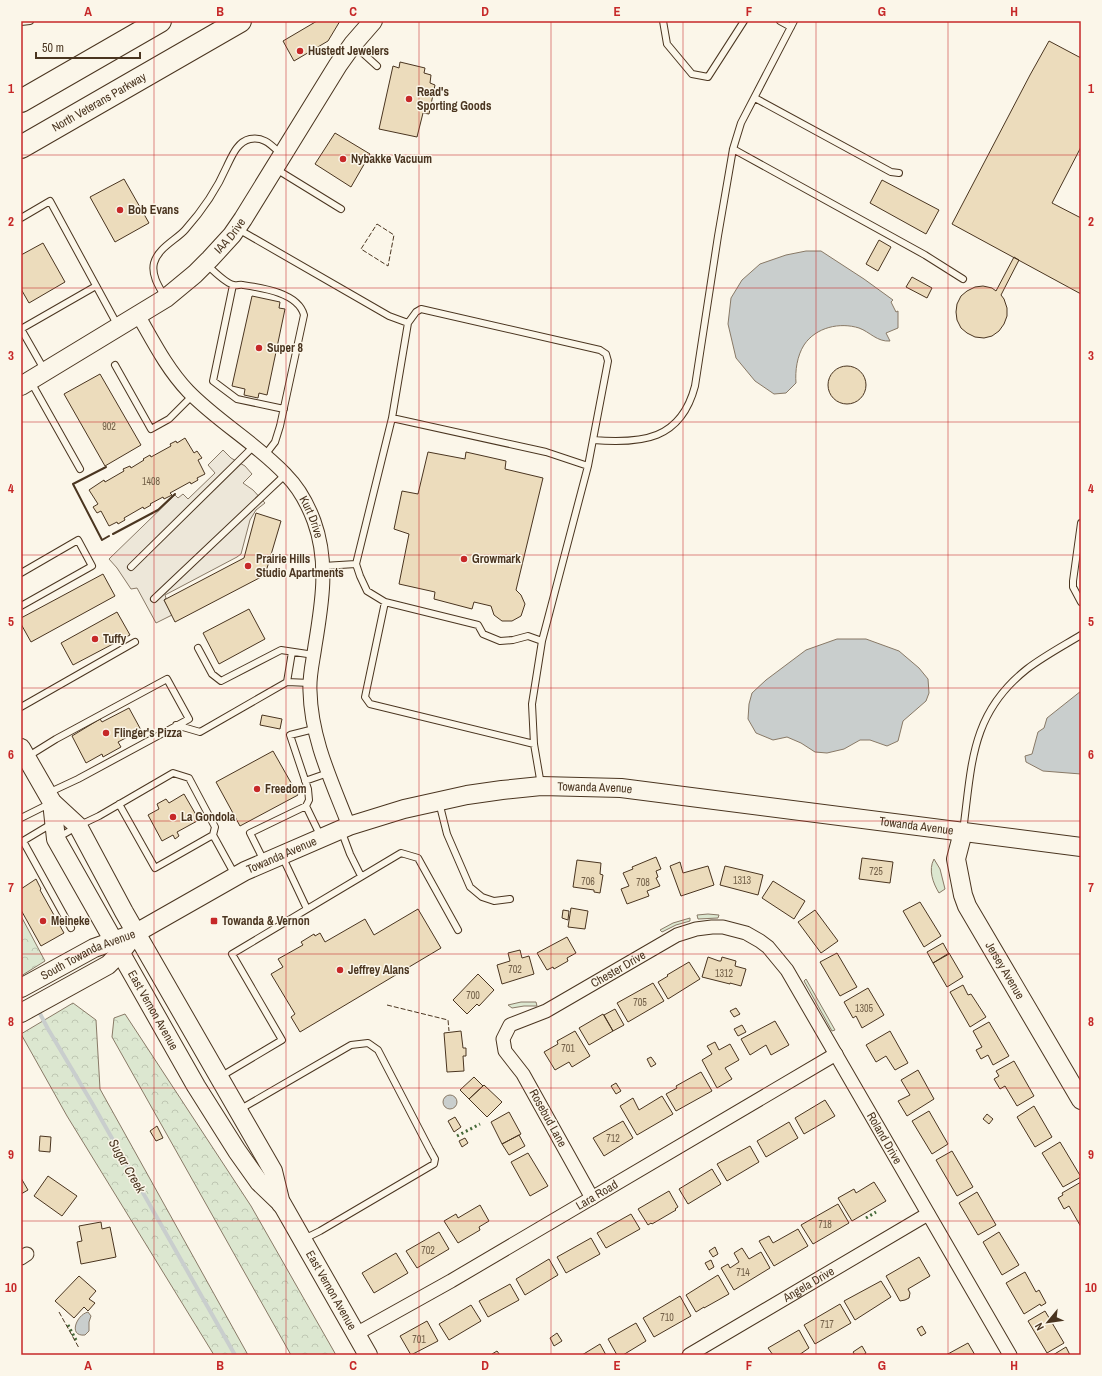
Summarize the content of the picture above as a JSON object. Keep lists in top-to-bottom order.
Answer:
{
  "streets": {
    "highway": ["North Veterans Parkway"],
    "main road": [
      "IAA Drive",
      "Towanda Avenue",
      "South Towanda Avenue",
      "Jersey Avenue",
      "East Vernon Avenue"
    ],
    "street": [
      "Kurt Drive",
      "Chester Drive",
      "Rosebud Lane",
      "Roland Drive",
      "Lara Road",
      "Angela Drive"
    ]
  },
  "crossings": [
    ["IAA Drive", "Kurt Drive"],
    ["Kurt Drive", "Towanda Avenue"],
    ["Towanda Avenue", "South Towanda Avenue"],
    ["Towanda Avenue", "Jersey Avenue"],
    ["Towanda Avenue", "East Vernon Avenue"],
    ["South Towanda Avenue", "East Vernon Avenue"],
    ["Chester Drive", "Rosebud Lane"],
    ["Chester Drive", "Roland Drive"],
    ["East Vernon Avenue", "Lara Road"],
    ["Rosebud Lane", "Lara Road"],
    ["Roland Drive", "Lara Road"],
    ["Roland Drive", "Angela Drive"]
  ],
  "water": ["Sugar Creek"],
  "places": {
    "other": [
      "Hustedt Jewelers",
      "Read's Sporting Goods",
      "Nybakke Vacuum",
      "Bob Evans",
      "Super 8",
      "Growmark",
      "Prairie Hills Studio Apartments",
      "Tuffy",
      "Flinger's Pizza",
      "Freedom",
      "La Gondola",
      "Meineke",
      "Jeffrey Alans"
    ],
    "transit": ["Towanda & Vernon"]
  },
  "house_numbers": [
    "902",
    "1408",
    "725",
    "1313",
    "706",
    "708",
    "702",
    "1312",
    "700",
    "705",
    "1305",
    "701",
    "712",
    "718",
    "702",
    "714",
    "710",
    "717",
    "701"
  ],
  "scale_bar": "50 m",
  "north": "bottom left",
  "grid": {
    "columns": [
      "A",
      "B",
      "C",
      "D",
      "E",
      "F",
      "G",
      "H"
    ],
    "rows": [
      "1",
      "2",
      "3",
      "4",
      "5",
      "6",
      "7",
      "8",
      "9",
      "10"
    ]
  }
}
